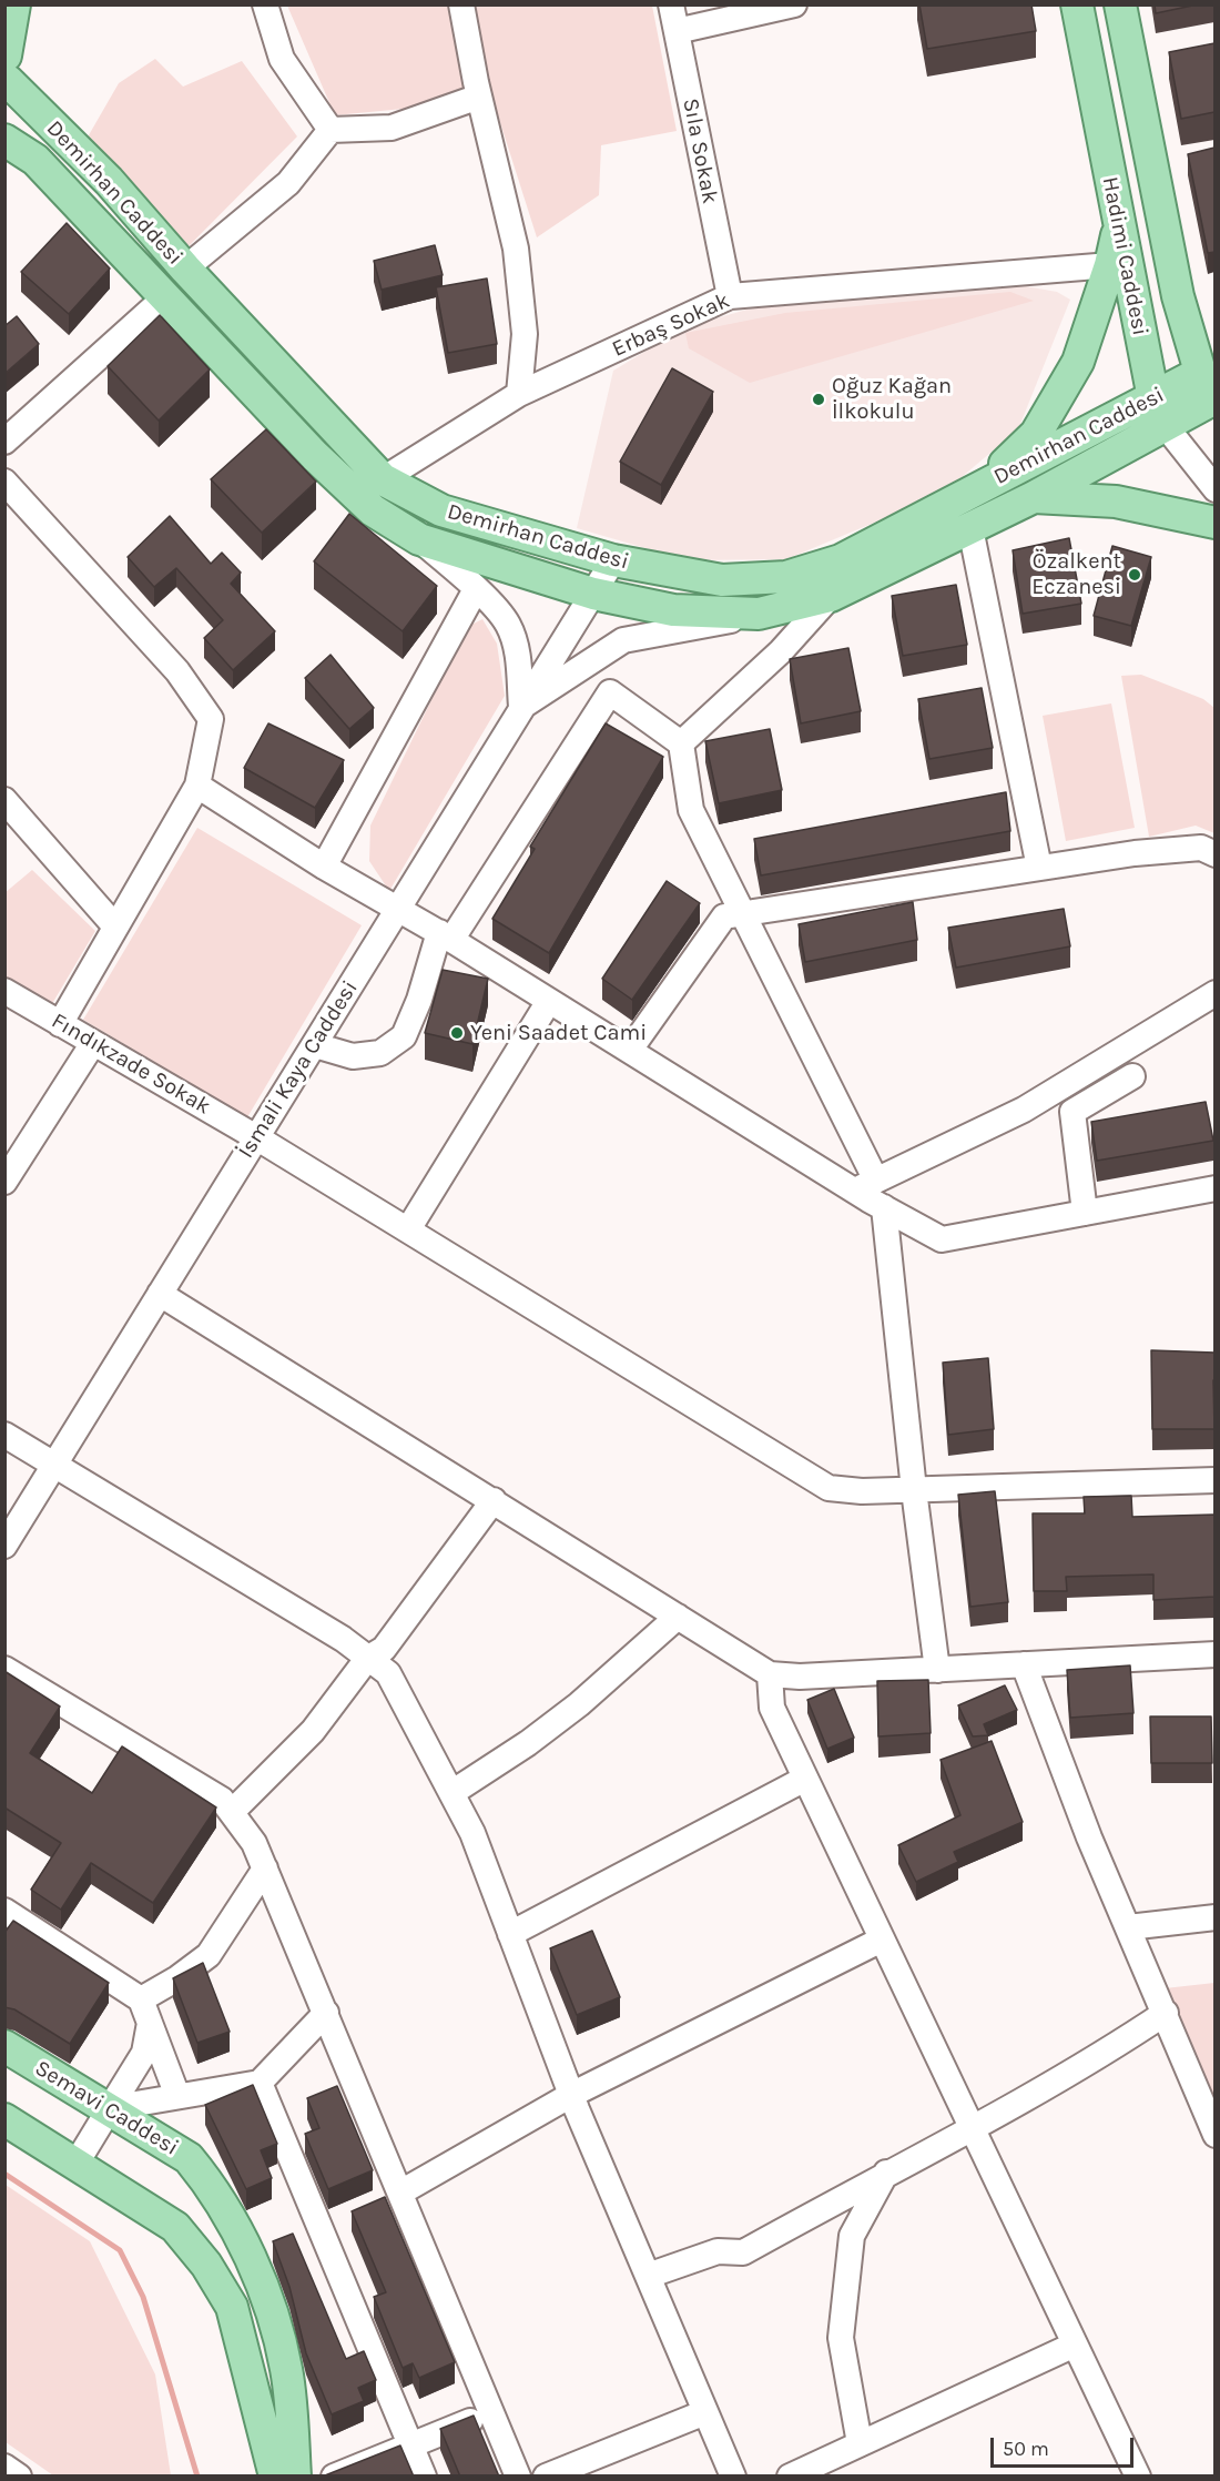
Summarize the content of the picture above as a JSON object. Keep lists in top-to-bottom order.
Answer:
{
  "streets": {
    "main road": ["Demirhan Caddesi", "Hadimi Caddesi", "Semavi Caddesi"],
    "street": [
      "Sıla Sokak",
      "Erbaş Sokak",
      "Fındıkzade Sokak",
      "İsmali Kaya Caddesi"
    ]
  },
  "crossings": [
    ["Sıla Sokak", "Erbaş Sokak"],
    ["Demirhan Caddesi", "Hadimi Caddesi"],
    ["Demirhan Caddesi", "Erbaş Sokak"],
    ["Demirhan Caddesi", "İsmali Kaya Caddesi"],
    ["Fındıkzade Sokak", "İsmali Kaya Caddesi"]
  ],
  "places": ["Oğuz Kağan İlkokulu", "Özalkent Eczanesi", "Yeni Saadet Cami"],
  "scale_bar": "50 m"
}
